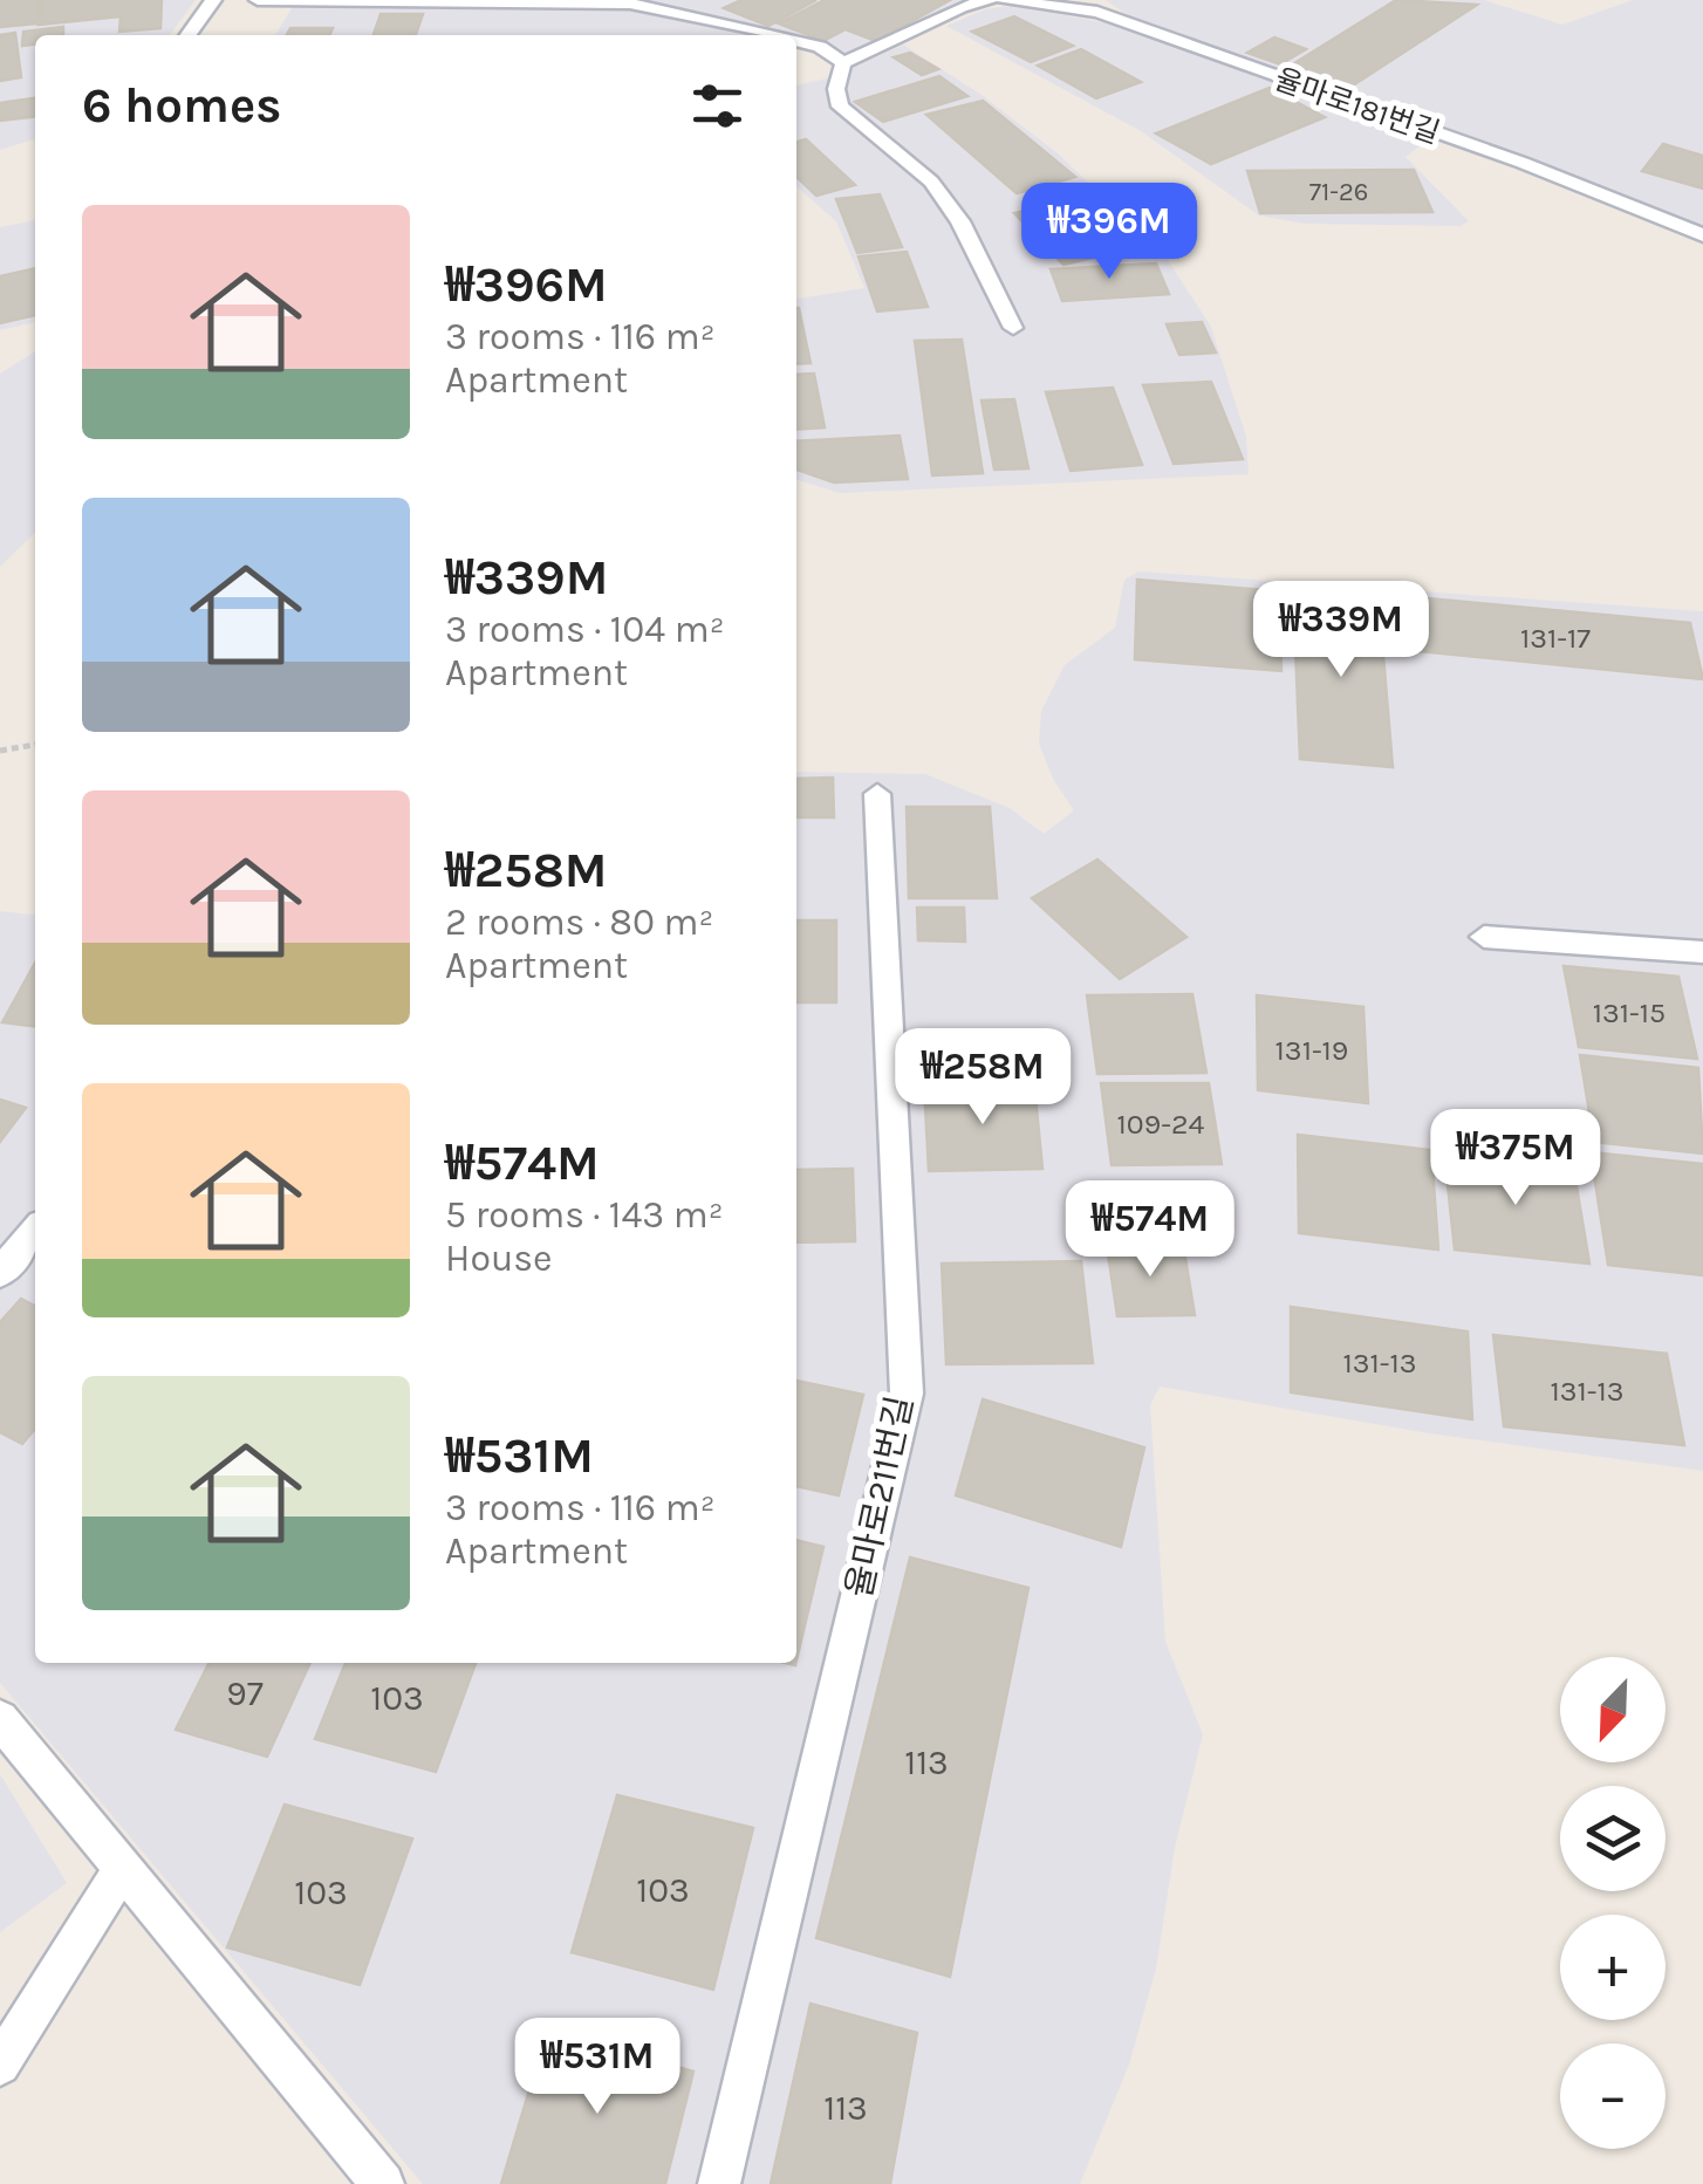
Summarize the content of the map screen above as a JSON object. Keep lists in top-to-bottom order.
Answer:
{
  "streets": {
    "lane": ["율마로181번길", "율마로211번길"]
  },
  "house_numbers": [
    "71-26",
    "131-17",
    "131-15",
    "131-19",
    "109-24",
    "131-13",
    "131-13",
    "97",
    "103",
    "113",
    "103",
    "103",
    "113"
  ],
  "north": "bottom left",
  "page": {
    "heading": "6 homes",
    "list": [
      {
        "name": "₩396M",
        "note": "3 rooms · 116 m² · Apartment"
      },
      {
        "name": "₩339M",
        "note": "3 rooms · 104 m² · Apartment"
      },
      {
        "name": "₩258M",
        "note": "2 rooms · 80 m² · Apartment"
      },
      {
        "name": "₩574M",
        "note": "5 rooms · 143 m² · House"
      },
      {
        "name": "₩531M",
        "note": "3 rooms · 116 m² · Apartment"
      }
    ],
    "price": [
      "₩396M",
      "₩339M",
      "₩258M",
      "₩375M",
      "₩574M",
      "₩531M"
    ],
    "map_buttons": ["+", "−"]
  }
}
